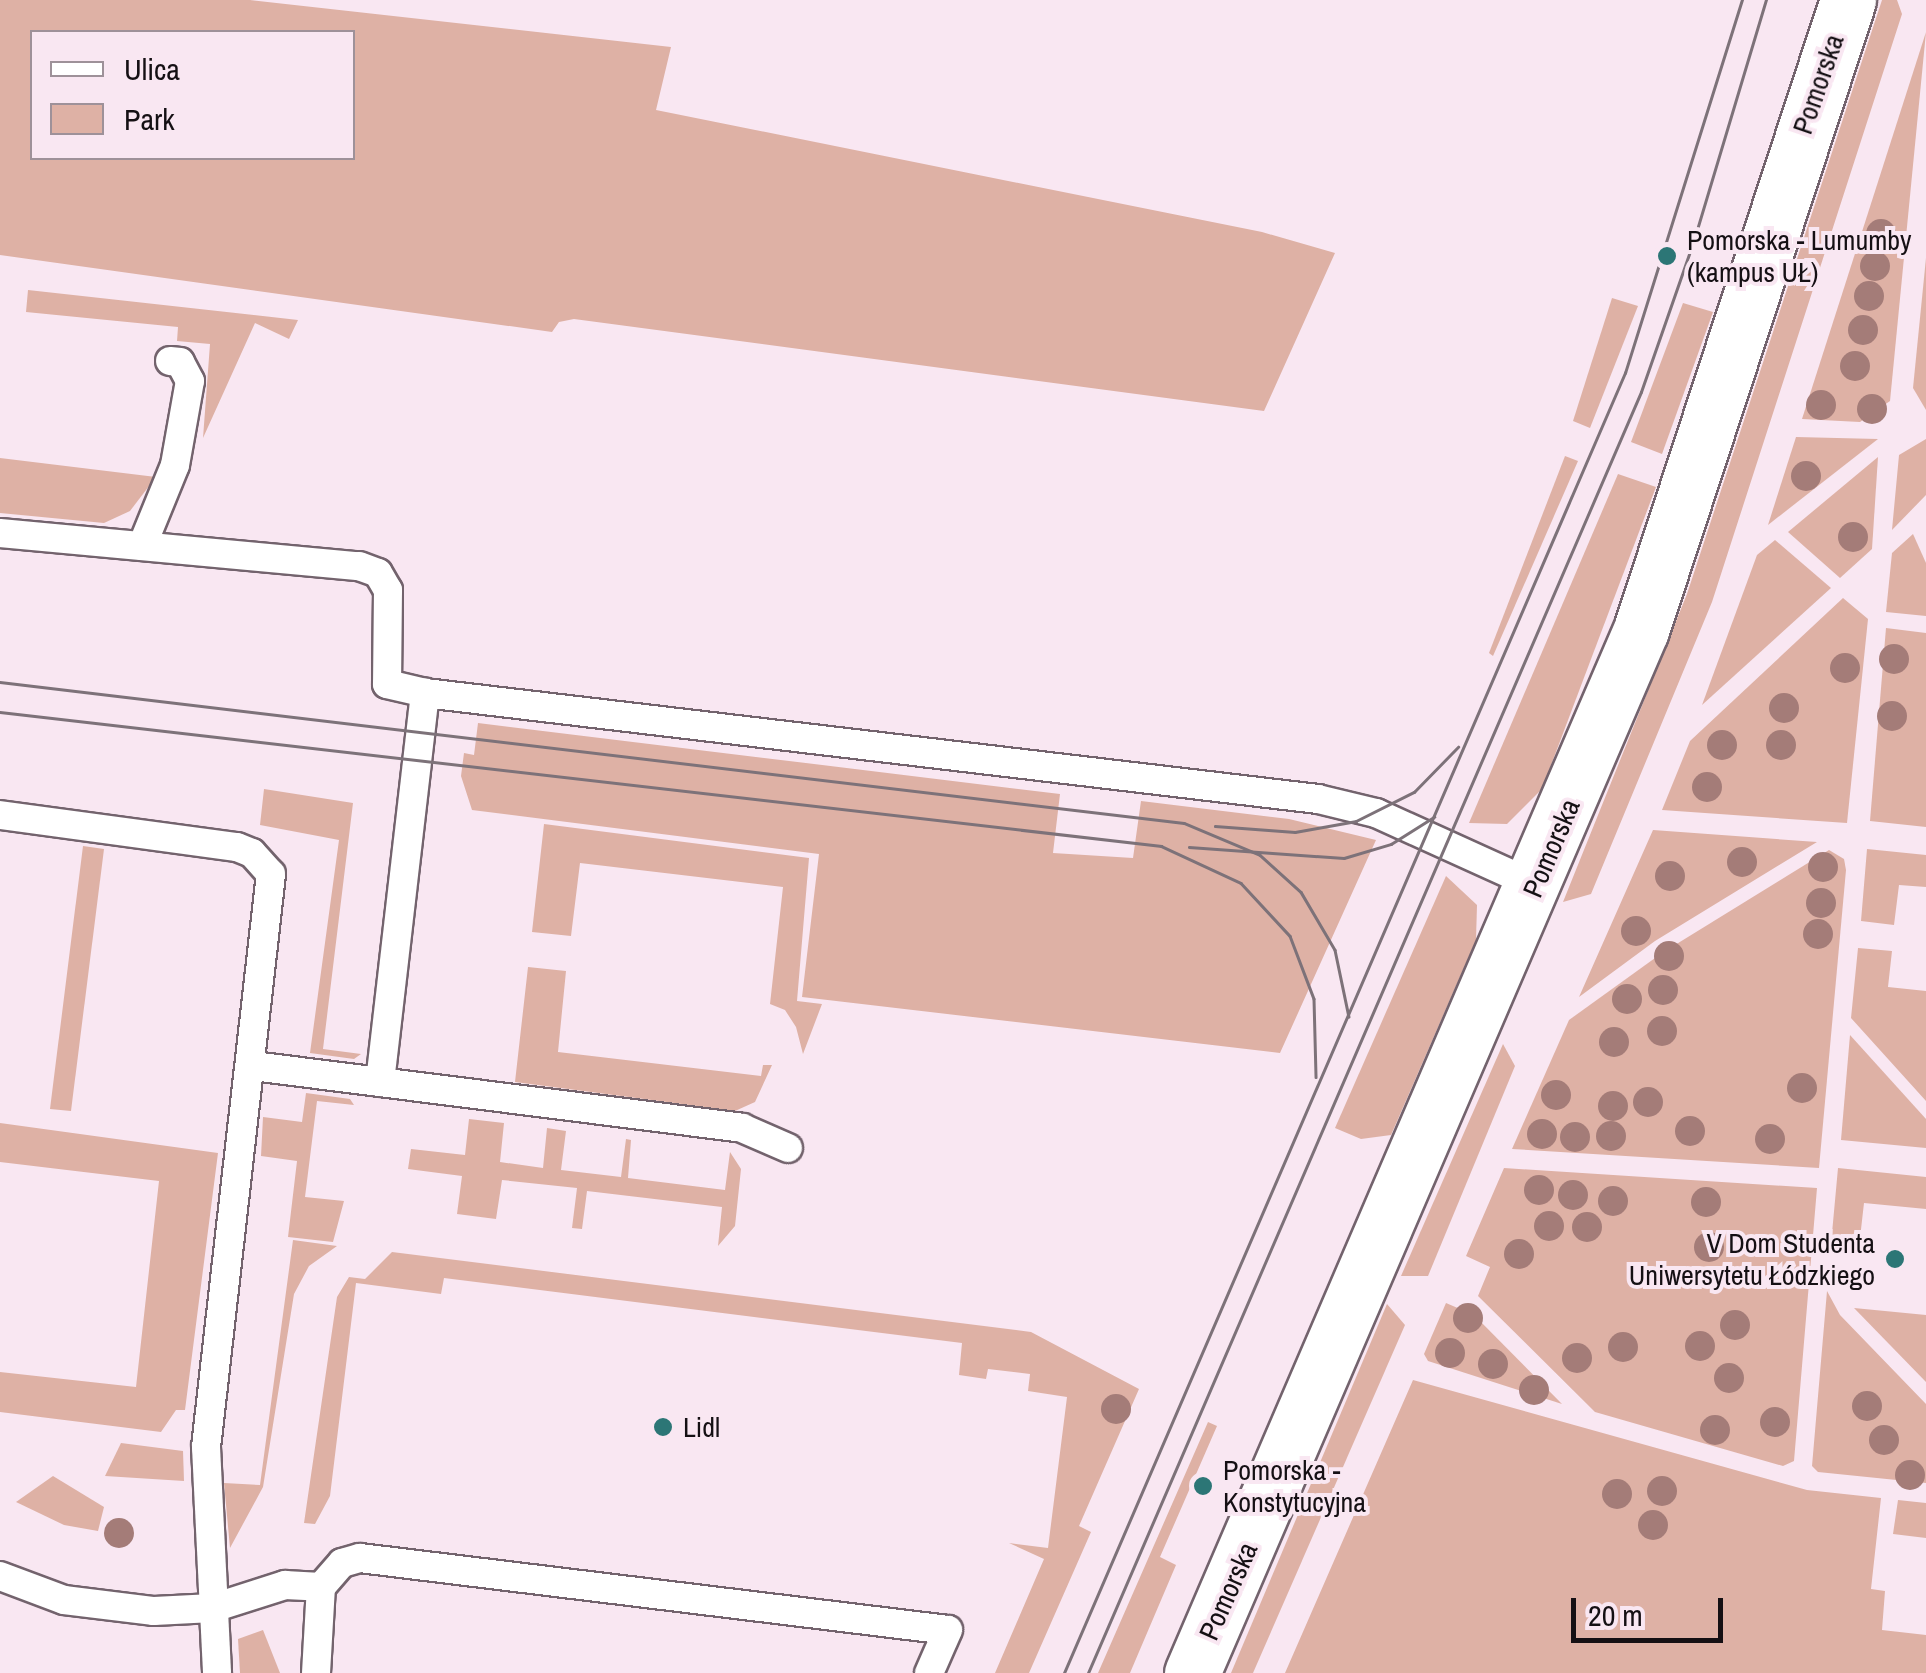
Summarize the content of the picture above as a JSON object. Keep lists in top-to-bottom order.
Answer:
{
  "streets": {
    "street": ["Pomorska"]
  },
  "places": [
    "Pomorska - Lumumby (kampus UŁ)",
    "V Dom Studenta Uniwersytetu Łódzkiego",
    "Lidl",
    "Pomorska - Konstytucyjna"
  ],
  "legend": ["Ulica", "Park"],
  "scale_bar": "20 m"
}
